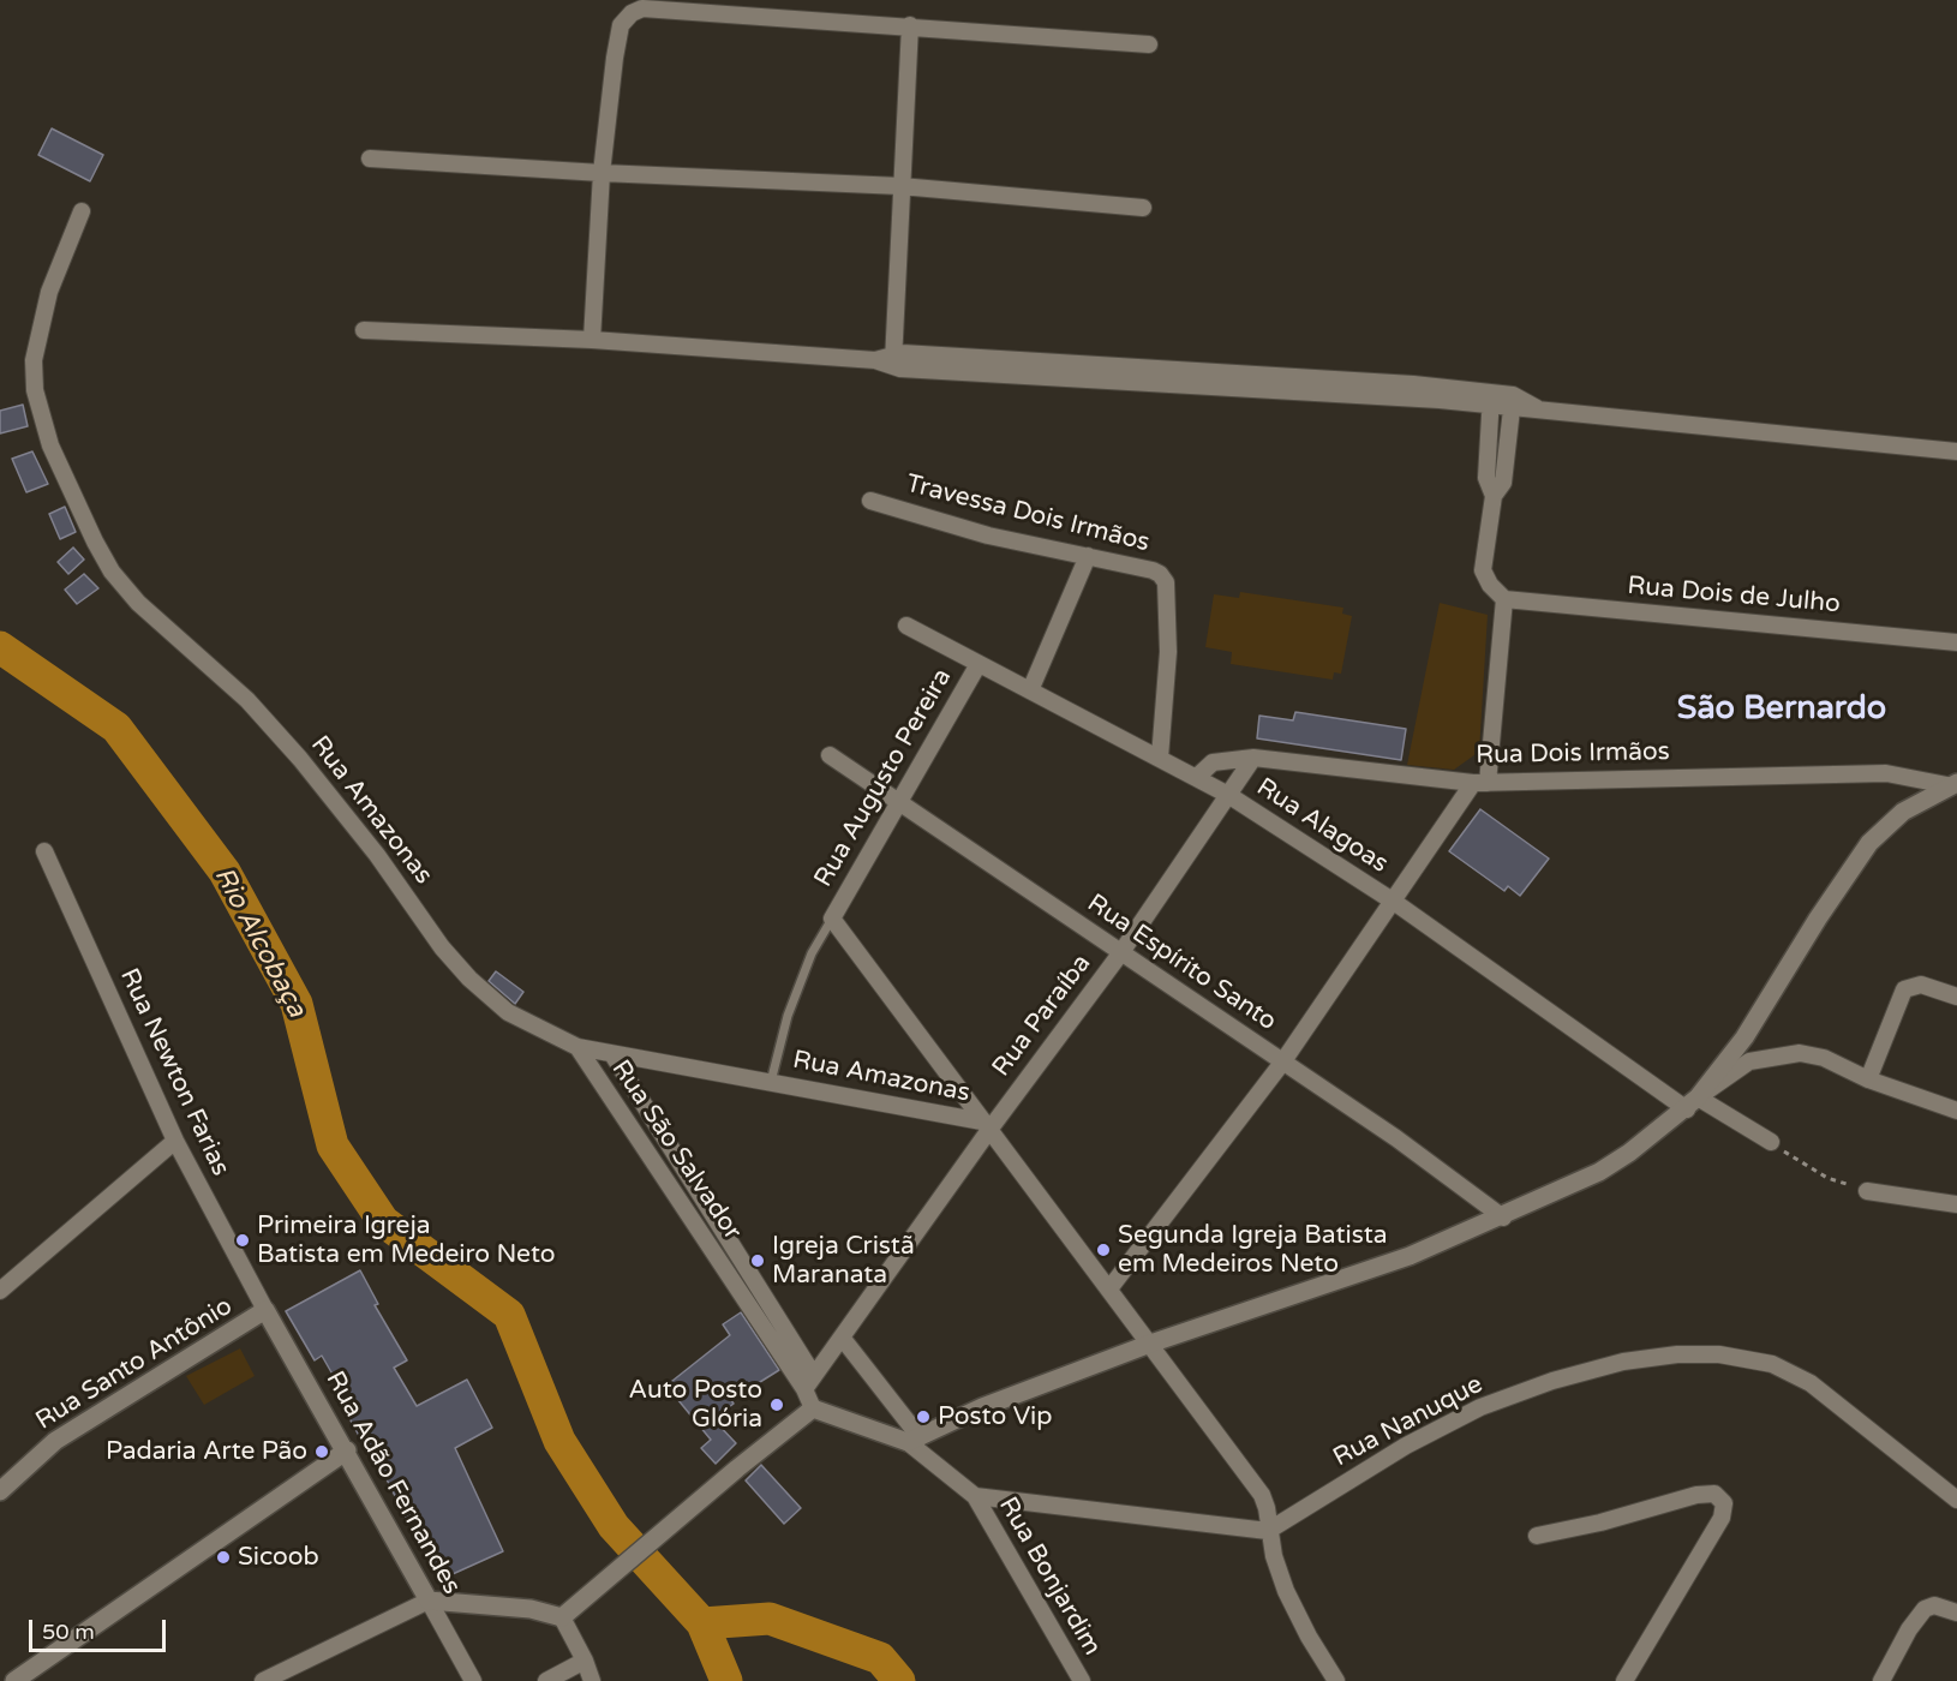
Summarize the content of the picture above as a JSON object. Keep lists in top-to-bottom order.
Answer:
{
  "streets": {
    "street": [
      "Travessa Dois Irmãos",
      "Rua Dois de Julho",
      "Rua Dois Irmãos",
      "Rua Augusto Pereira",
      "Rua Amazonas",
      "Rua Alagoas",
      "Rua Espírito Santo",
      "Rua Paraíba",
      "Rua Newton Farias",
      "Rua São Salvador",
      "Rua Santo Antônio",
      "Rua Nanuque",
      "Rua Adão Fernandes",
      "Rua Bonjardim"
    ]
  },
  "crossings": [
    ["Travessa Dois Irmãos", "Rua Alagoas"],
    ["Rua Dois Irmãos", "Rua Alagoas"],
    ["Rua Dois Irmãos", "Rua Paraíba"],
    ["Rua Augusto Pereira", "Rua Alagoas"],
    ["Rua Augusto Pereira", "Rua Espírito Santo"],
    ["Rua Amazonas", "Rua Paraíba"],
    ["Rua Amazonas", "Rua São Salvador"],
    ["Rua Alagoas", "Rua Paraíba"],
    ["Rua Espírito Santo", "Rua Paraíba"],
    ["Rua Paraíba", "Rua São Salvador"],
    ["Rua Newton Farias", "Rua Santo Antônio"],
    ["Rua Newton Farias", "Rua Adão Fernandes"],
    ["Rua Santo Antônio", "Rua Adão Fernandes"]
  ],
  "districts": ["São Bernardo"],
  "water": ["Rio Alcobaça"],
  "places": [
    "Primeira Igreja Batista em Medeiro Neto",
    "Segunda Igreja Batista em Medeiros Neto",
    "Igreja Cristã Maranata",
    "Auto Posto Glória",
    "Posto Vip",
    "Padaria Arte Pão",
    "Sicoob"
  ],
  "scale_bar": "50 m"
}
